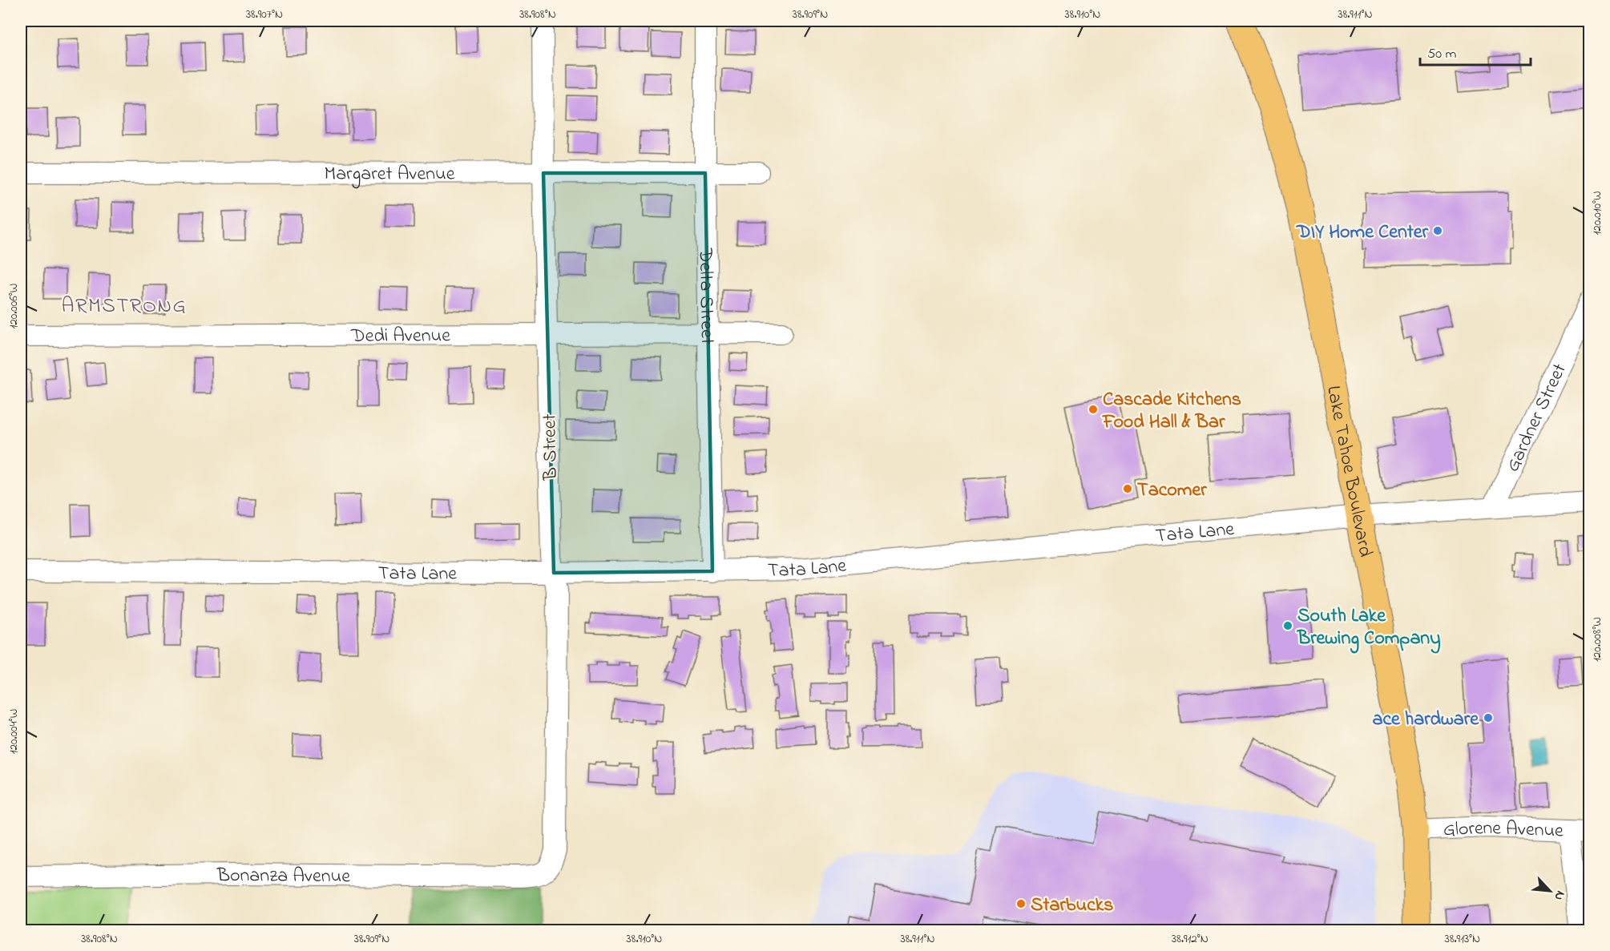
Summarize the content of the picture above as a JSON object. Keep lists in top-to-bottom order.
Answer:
{
  "streets": {
    "main road": ["Lake Tahoe Boulevard"],
    "street": [
      "Margaret Avenue",
      "Delta Street",
      "Dedi Avenue",
      "Gardner Street",
      "B Street",
      "Tata Lane",
      "Glorene Avenue",
      "Bonanza Avenue"
    ]
  },
  "crossings": [
    ["Margaret Avenue", "Delta Street"],
    ["Margaret Avenue", "B Street"],
    ["Delta Street", "Dedi Avenue"],
    ["Delta Street", "Tata Lane"],
    ["Dedi Avenue", "B Street"],
    ["Gardner Street", "Tata Lane"],
    ["B Street", "Tata Lane"],
    ["B Street", "Bonanza Avenue"],
    ["Lake Tahoe Boulevard", "Tata Lane"],
    ["Lake Tahoe Boulevard", "Glorene Avenue"]
  ],
  "districts": ["ARMSTRONG"],
  "places": [
    "DIY Home Center",
    "Cascade Kitchens Food Hall & Bar",
    "Tacomer",
    "South Lake Brewing Company",
    "ace hardware",
    "Starbucks"
  ],
  "scale_bar": "50 m",
  "north": "bottom right",
  "coordinates": [
    "38.907°N",
    "38.908°N",
    "38.909°N",
    "38.910°N",
    "38.911°N",
    "120.010°W",
    "120.006°W",
    "120.008°W",
    "120.004°W",
    "38.912°N",
    "38.913°N"
  ]
}
